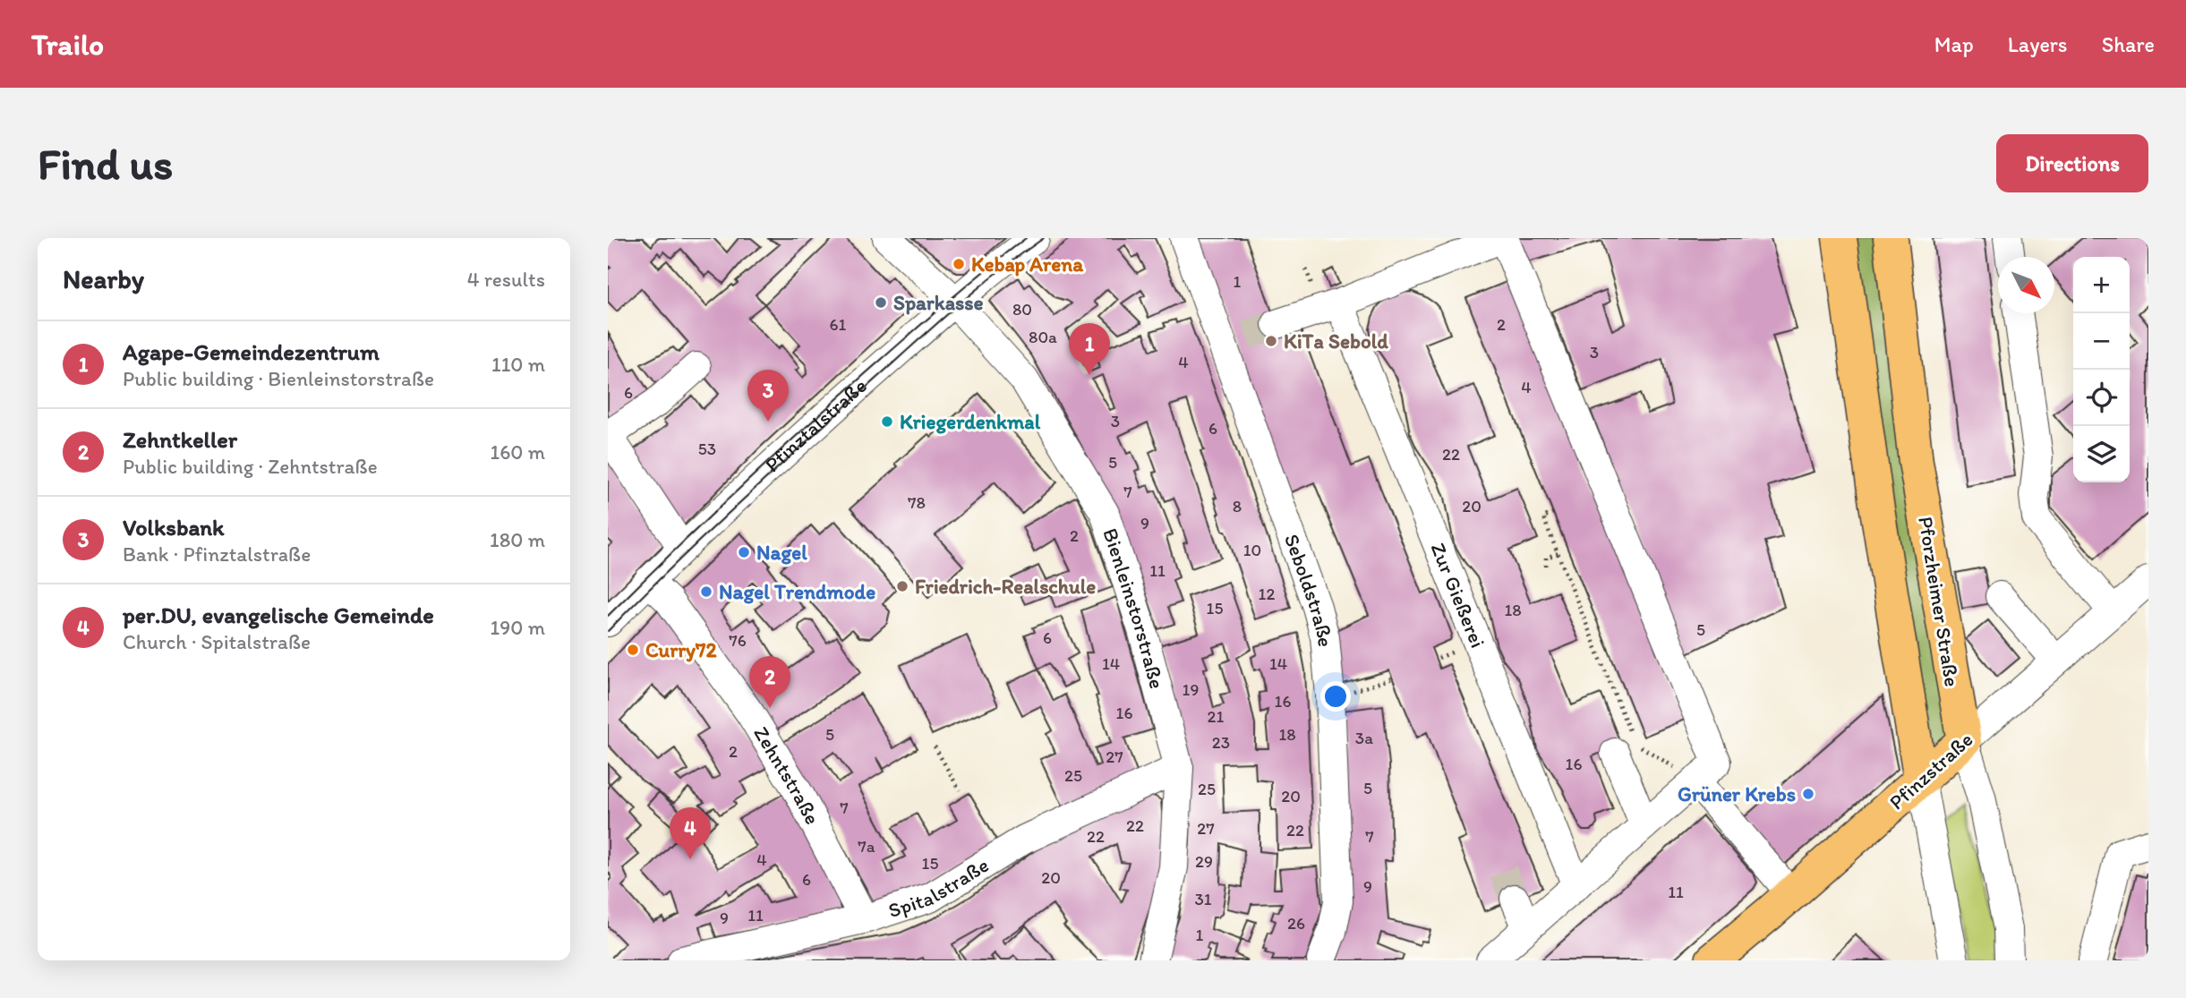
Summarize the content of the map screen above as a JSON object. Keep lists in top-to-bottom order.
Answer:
{
  "streets": {
    "main road": ["Pforzheimer Straße", "Pfinzstraße"],
    "street": [
      "Pfinztalstraße",
      "Seboldstraße",
      "Zur Gießerei",
      "Bienleinstorstraße",
      "Zehntstraße",
      "Spitalstraße"
    ]
  },
  "crossings": [
    ["Pfinztalstraße", "Bienleinstorstraße"],
    ["Pfinztalstraße", "Zehntstraße"],
    ["Pforzheimer Straße", "Pfinzstraße"],
    ["Bienleinstorstraße", "Spitalstraße"],
    ["Zehntstraße", "Spitalstraße"]
  ],
  "places": [
    "Kebap Arena",
    "Sparkasse",
    "KiTa Sebold",
    "Kriegerdenkmal",
    "Nagel",
    "Friedrich-Realschule",
    "Nagel Trendmode",
    "Curry72",
    "Grüner Krebs"
  ],
  "house_numbers": [
    "1",
    "80",
    "61",
    "2",
    "80a",
    "3",
    "4",
    "4",
    "6",
    "3",
    "6",
    "53",
    "22",
    "5",
    "7",
    "78",
    "8",
    "20",
    "9",
    "2",
    "10",
    "11",
    "12",
    "15",
    "18",
    "5",
    "6",
    "76",
    "14",
    "14",
    "19",
    "16",
    "16",
    "21",
    "5",
    "18",
    "3a",
    "23",
    "2",
    "27",
    "16",
    "25",
    "5",
    "25",
    "20",
    "7",
    "22",
    "27",
    "22",
    "22",
    "7",
    "7a",
    "4",
    "29",
    "15",
    "20",
    "6",
    "9",
    "11",
    "31",
    "11",
    "9",
    "26",
    "1"
  ],
  "north": "bottom right",
  "page": {
    "header": "Trailo",
    "nav": ["Map", "Layers", "Share"],
    "buttons": "Directions",
    "title": "Find us",
    "heading": ["Nearby", "4 results"],
    "map_buttons": ["+", "−"],
    "list": [
      {
        "mark": "1",
        "name": "Agape-Gemeindezentrum",
        "note": "Public building · Bienleinstorstraße",
        "value": "110 m"
      },
      {
        "mark": "2",
        "name": "Zehntkeller",
        "note": "Public building · Zehntstraße",
        "value": "160 m"
      },
      {
        "mark": "3",
        "name": "Volksbank",
        "note": "Bank · Pfinztalstraße",
        "value": "180 m"
      },
      {
        "mark": "4",
        "name": "per.DU, evangelische Gemeinde",
        "note": "Church · Spitalstraße",
        "value": "190 m"
      }
    ],
    "pins": [
      "1",
      "3",
      "2",
      "4"
    ]
  }
}
